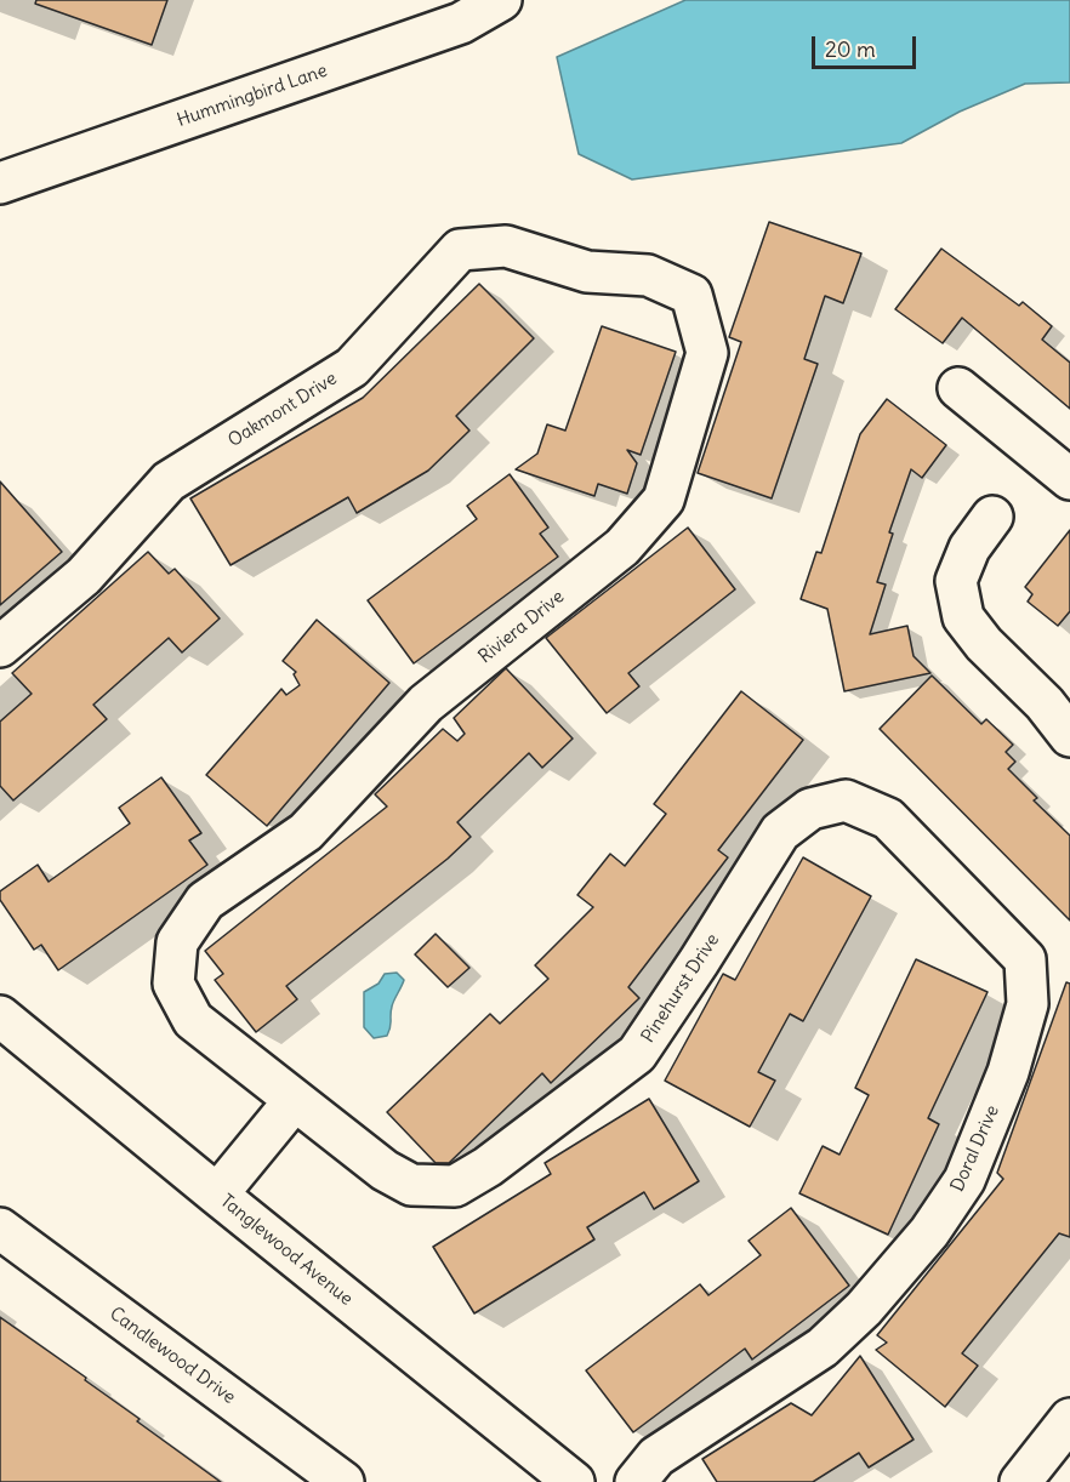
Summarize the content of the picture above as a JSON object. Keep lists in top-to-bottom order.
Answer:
{
  "streets": {
    "street": [
      "Hummingbird Lane",
      "Oakmont Drive",
      "Riviera Drive",
      "Pinehurst Drive",
      "Doral Drive",
      "Tanglewood Avenue",
      "Candlewood Drive"
    ]
  },
  "crossings": [
    ["Oakmont Drive", "Riviera Drive"],
    ["Riviera Drive", "Pinehurst Drive"],
    ["Pinehurst Drive", "Doral Drive"]
  ],
  "scale_bar": "20 m"
}
